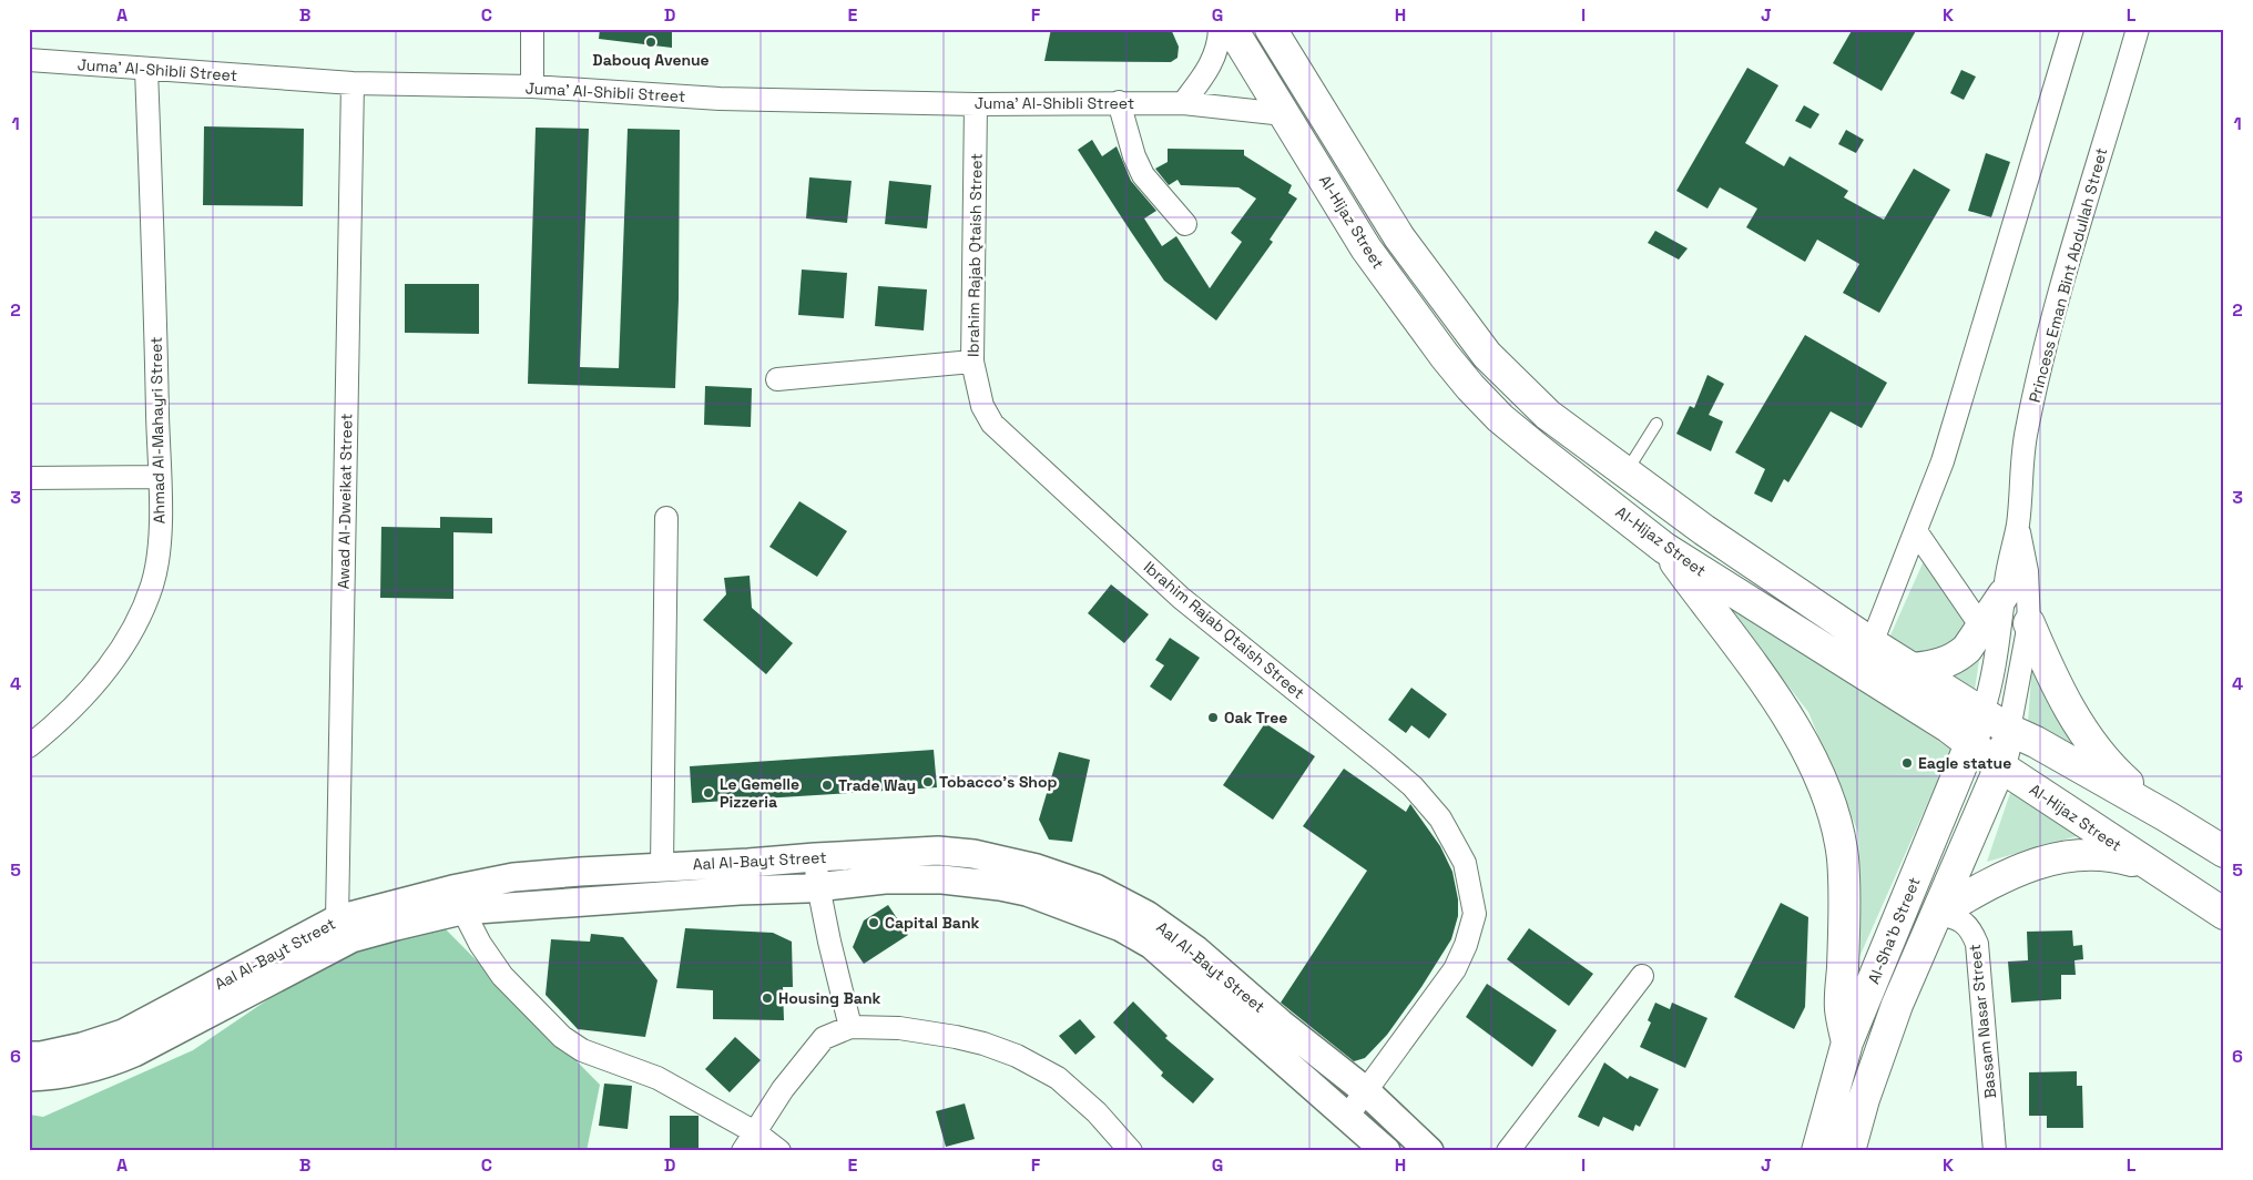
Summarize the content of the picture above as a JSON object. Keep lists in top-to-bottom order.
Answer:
{
  "streets": {
    "main road": ["Al-Hijaz Street", "Al-Sha'b Street"],
    "street": [
      "Juma' Al-Shibli Street",
      "Ibrahim Rajab Qtaish Street",
      "Princess Eman Bint Abdullah Street",
      "Ahmad Al-Mahayri Street",
      "Awad Al-Dweikat Street",
      "Aal Al-Bayt Street",
      "Bassam Nasar Street"
    ]
  },
  "crossings": [
    ["Juma' Al-Shibli Street", "Al-Hijaz Street"],
    ["Juma' Al-Shibli Street", "Ibrahim Rajab Qtaish Street"],
    ["Juma' Al-Shibli Street", "Ahmad Al-Mahayri Street"],
    ["Juma' Al-Shibli Street", "Awad Al-Dweikat Street"],
    ["Al-Hijaz Street", "Princess Eman Bint Abdullah Street"],
    ["Al-Hijaz Street", "Al-Sha'b Street"],
    ["Ibrahim Rajab Qtaish Street", "Aal Al-Bayt Street"],
    ["Princess Eman Bint Abdullah Street", "Al-Sha'b Street"],
    ["Awad Al-Dweikat Street", "Aal Al-Bayt Street"],
    ["Al-Sha'b Street", "Bassam Nasar Street"]
  ],
  "places": [
    "Dabouq Avenue",
    "Oak Tree",
    "Eagle statue",
    "Tobacco's Shop",
    "Trade Way",
    "Le Gemelle Pizzeria",
    "Capital Bank",
    "Housing Bank"
  ],
  "grid": {
    "columns": [
      "A",
      "B",
      "C",
      "D",
      "E",
      "F",
      "G",
      "H",
      "I",
      "J",
      "K",
      "L"
    ],
    "rows": [
      "1",
      "2",
      "3",
      "4",
      "5",
      "6"
    ]
  }
}
